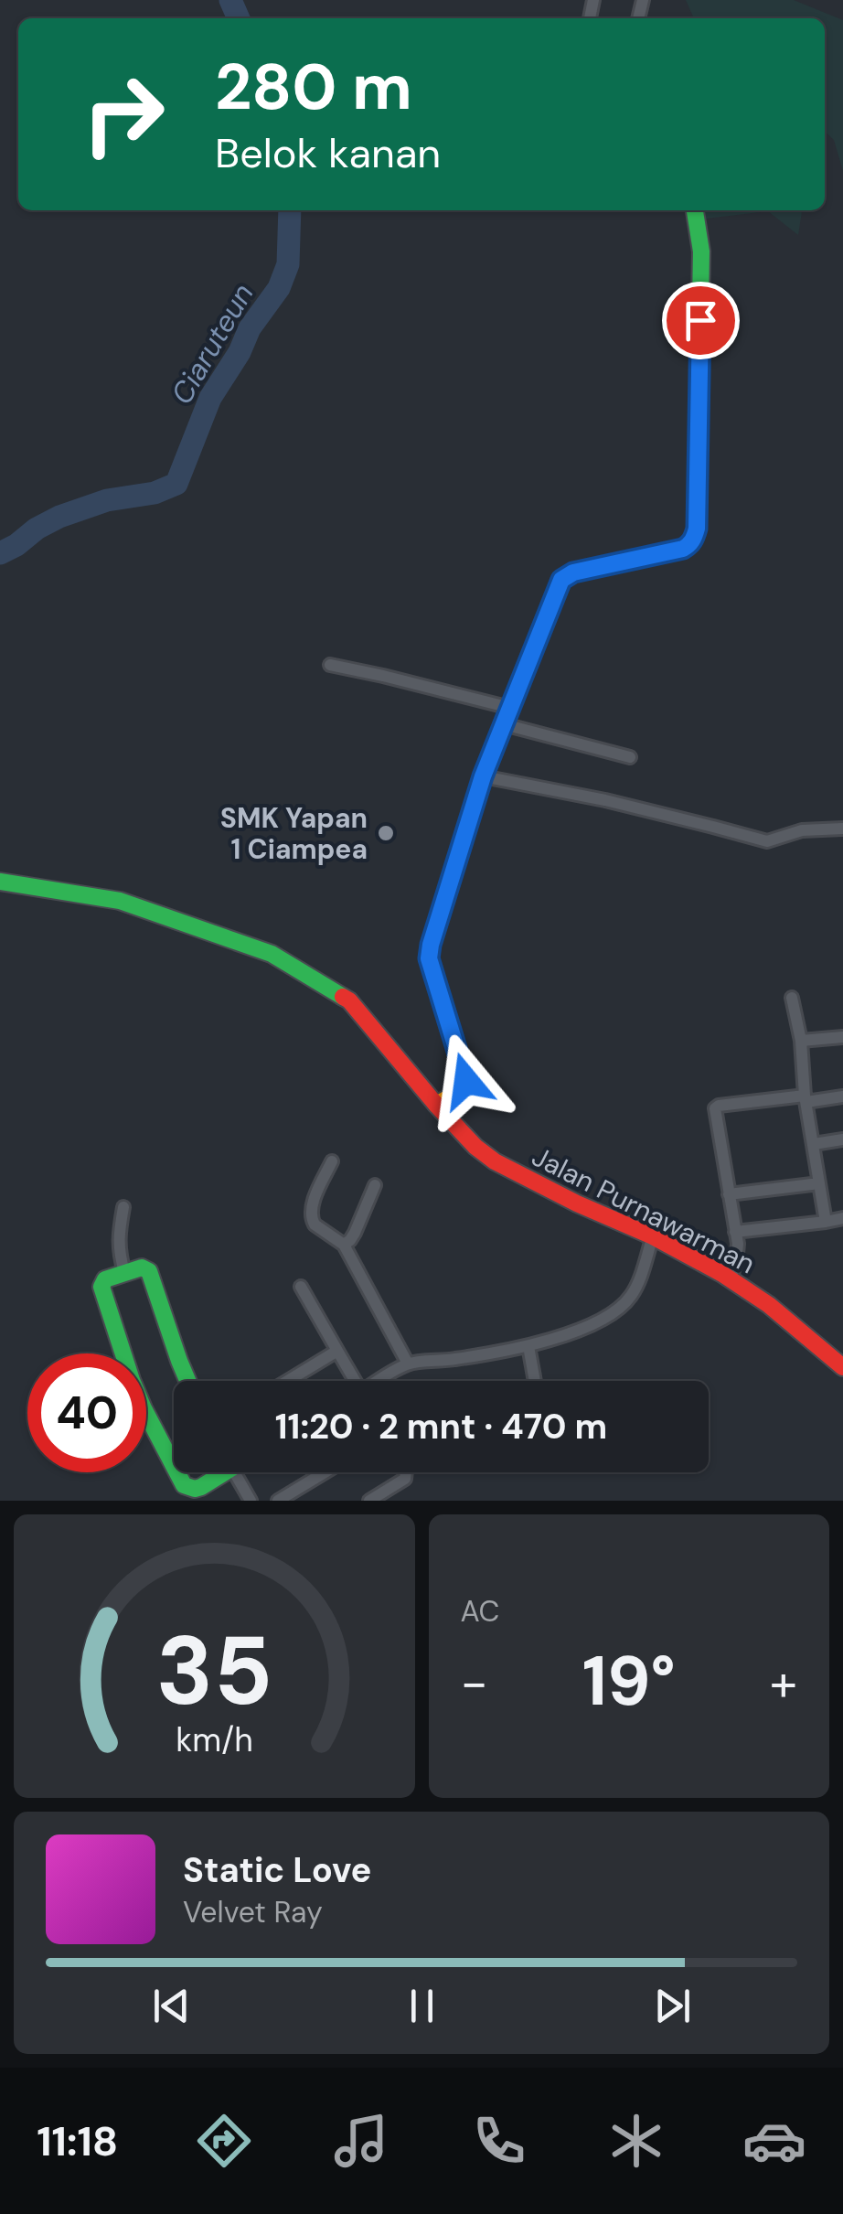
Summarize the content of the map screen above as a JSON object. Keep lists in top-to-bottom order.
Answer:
{
  "streets": {
    "street": ["Jalan Purnawarman"]
  },
  "water": ["Ciaruteun"],
  "places": ["SMK Yapan 1 Ciampea"],
  "page": {
    "turn": ["280 m", "Belok kanan"],
    "limit": "40",
    "trip": "11:20 · 2 mnt · 470 m",
    "tile": "AC",
    "heat": ["−", "19°", "+"],
    "song": ["Static Love", "Velvet Ray"],
    "tabs": "11:18",
    "gauge": ["35", "km/h"]
  }
}
